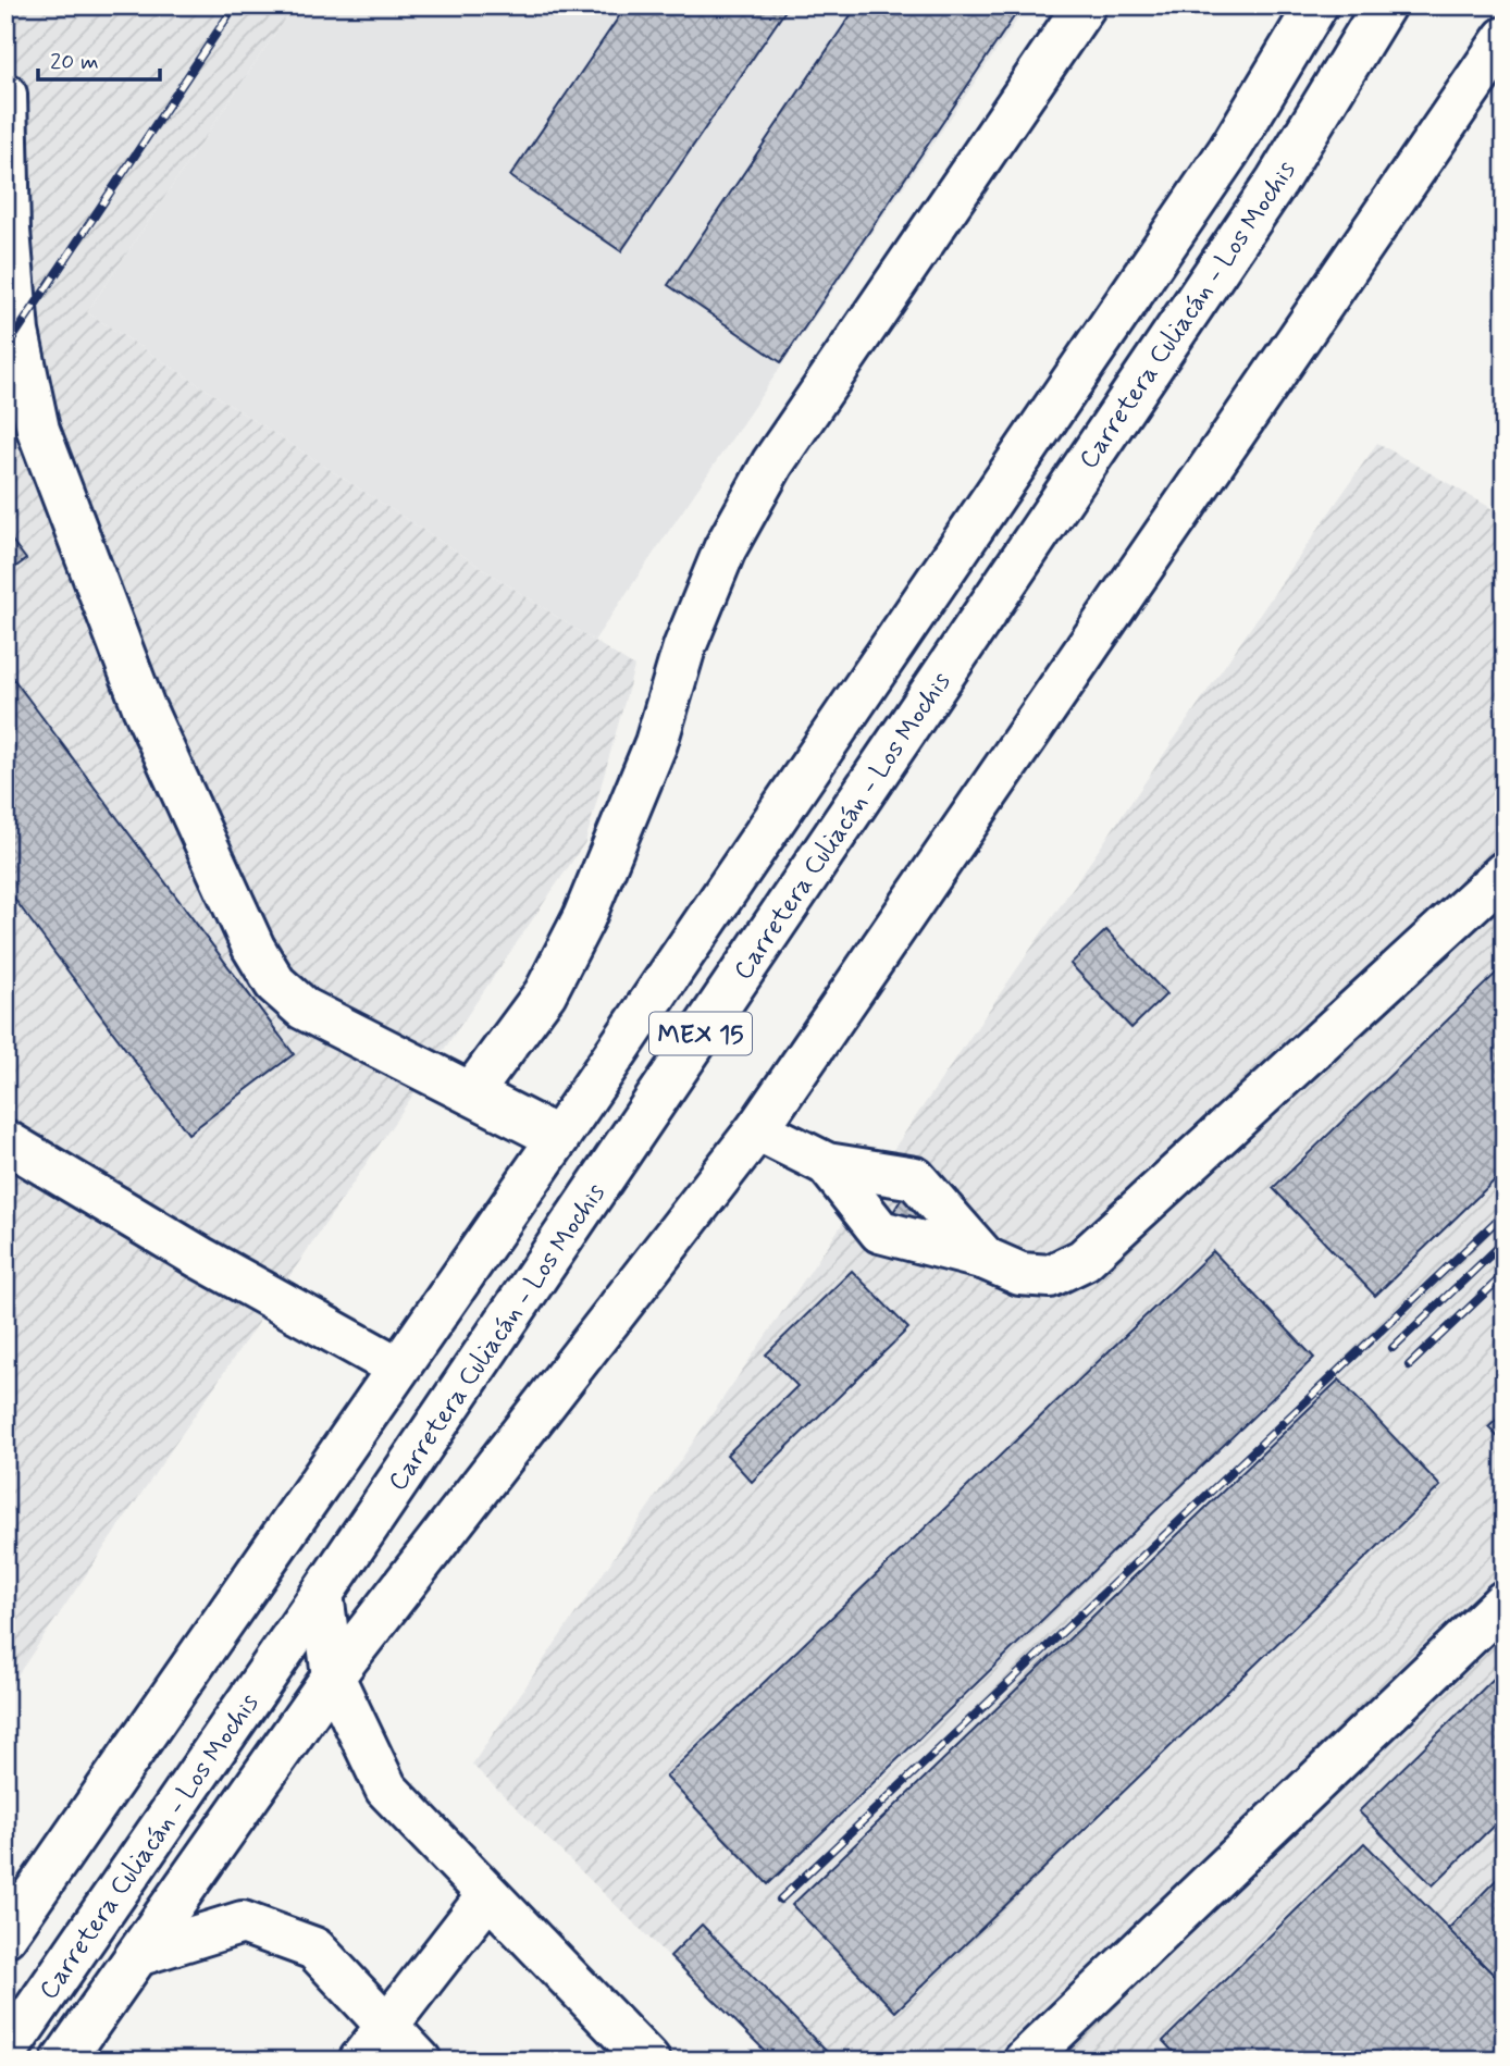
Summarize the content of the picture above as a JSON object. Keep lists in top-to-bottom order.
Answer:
{
  "streets": {
    "main road": ["Carretera Culiacán - Los Mochis", "MEX 15"]
  },
  "scale_bar": "20 m"
}
